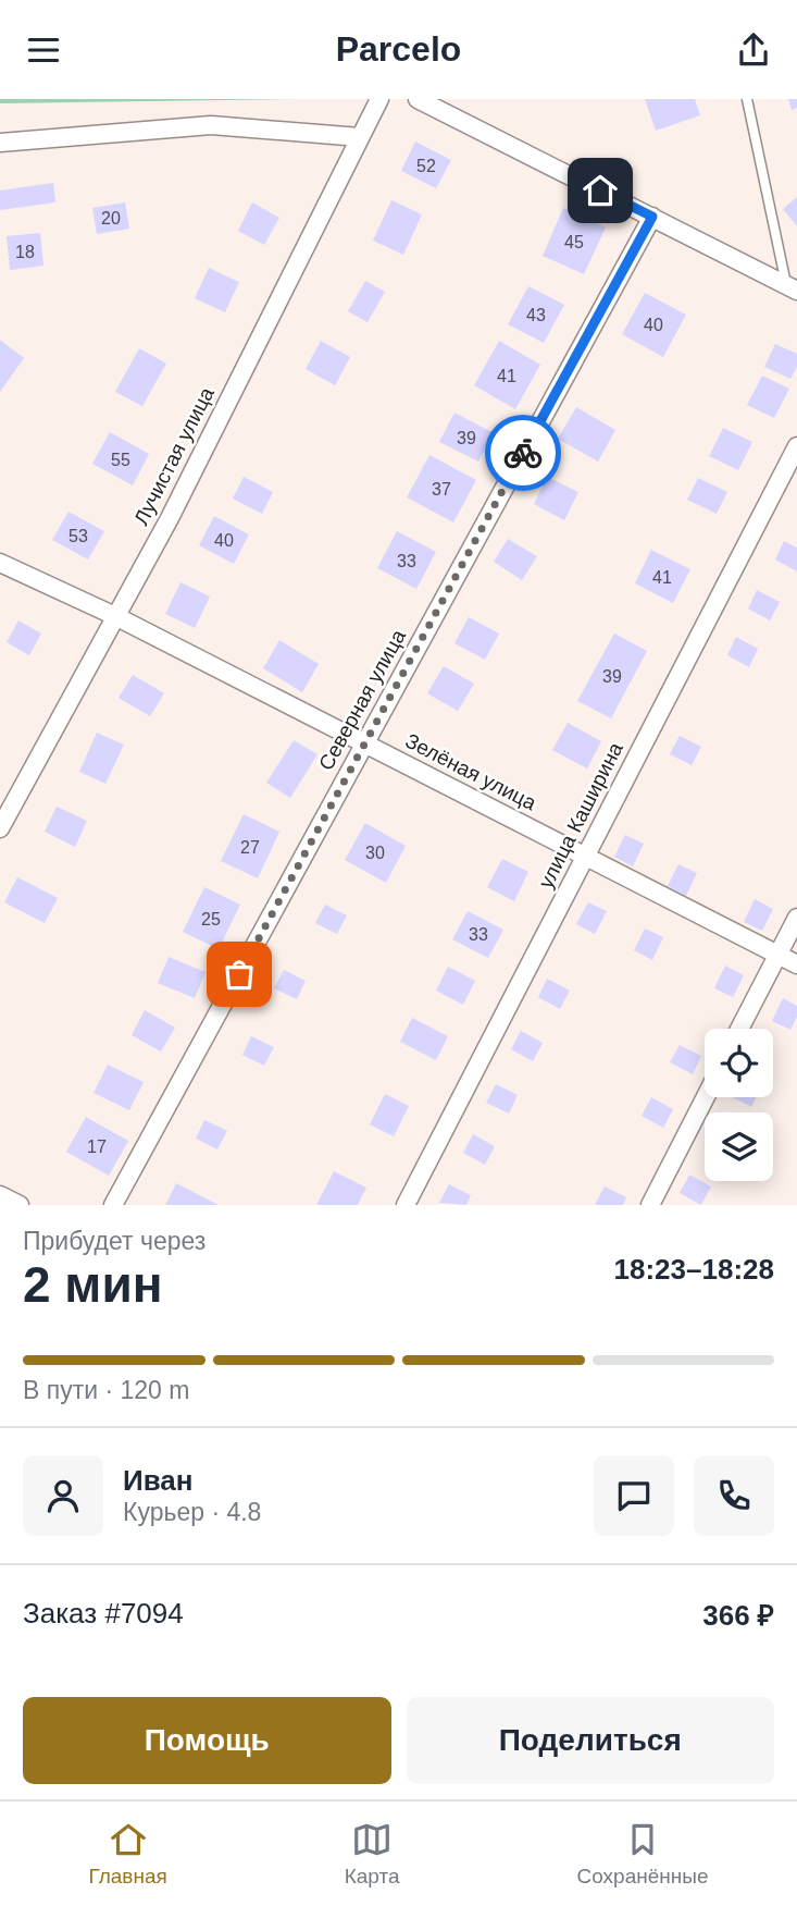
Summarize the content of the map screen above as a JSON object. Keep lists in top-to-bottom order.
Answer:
{
  "streets": {
    "street": [
      "Лучистая улица",
      "Северная улица",
      "Зелёная улица",
      "улица Каширина"
    ]
  },
  "crossings": [
    ["Лучистая улица", "Зелёная улица"],
    ["Северная улица", "Зелёная улица"],
    ["Зелёная улица", "улица Каширина"]
  ],
  "house_numbers": [
    "52",
    "20",
    "45",
    "18",
    "43",
    "40",
    "41",
    "39",
    "55",
    "37",
    "53",
    "40",
    "33",
    "41",
    "39",
    "27",
    "30",
    "25",
    "33",
    "17"
  ],
  "page": {
    "header": "Parcelo",
    "heading": ["2 мин", "Прибудет через", "18:23–18:28"],
    "panel": [
      "Иван",
      "Курьер · 4.8",
      "Заказ #7094",
      "366 ₽"
    ],
    "bar": "В пути · 120 m",
    "buttons": ["Помощь", "Поделиться"],
    "tabs": ["Главная", "Карта", "Сохранённые"]
  }
}
